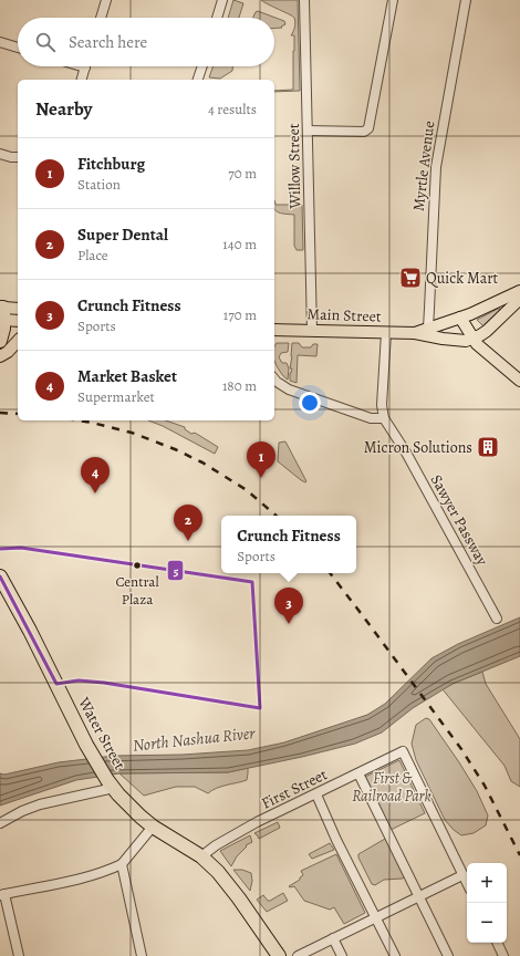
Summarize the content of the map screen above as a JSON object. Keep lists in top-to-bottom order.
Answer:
{
  "streets": {
    "highway": ["Water Street"],
    "main road": ["Main Street"],
    "street": [
      "Willow Street",
      "Myrtle Avenue",
      "Sawyer Passway",
      "First Street"
    ]
  },
  "crossings": [
    ["Willow Street", "Main Street"],
    ["Myrtle Avenue", "Main Street"],
    ["Main Street", "Sawyer Passway"],
    ["Water Street", "First Street"]
  ],
  "water": ["North Nashua River"],
  "parks": ["First & Railroad Park"],
  "places": {
    "supermarket": ["Quick Mart"],
    "building": ["Micron Solutions"],
    "other": ["Central Plaza"]
  },
  "lines": ["transit line 5"],
  "page": {
    "search": "Search here",
    "heading": ["Nearby", "4 results"],
    "list": [
      {
        "mark": "1",
        "name": "Fitchburg",
        "note": "Station",
        "value": "70 m"
      },
      {
        "mark": "2",
        "name": "Super Dental",
        "note": "Place",
        "value": "140 m"
      },
      {
        "mark": "3",
        "name": "Crunch Fitness",
        "note": "Sports",
        "value": "170 m"
      },
      {
        "mark": "4",
        "name": "Market Basket",
        "note": "Supermarket",
        "value": "180 m"
      }
    ],
    "pins": [
      "1",
      "4",
      "2",
      "3"
    ],
    "popup": ["Crunch Fitness", "Sports"],
    "map_buttons": ["+", "−"]
  }
}
